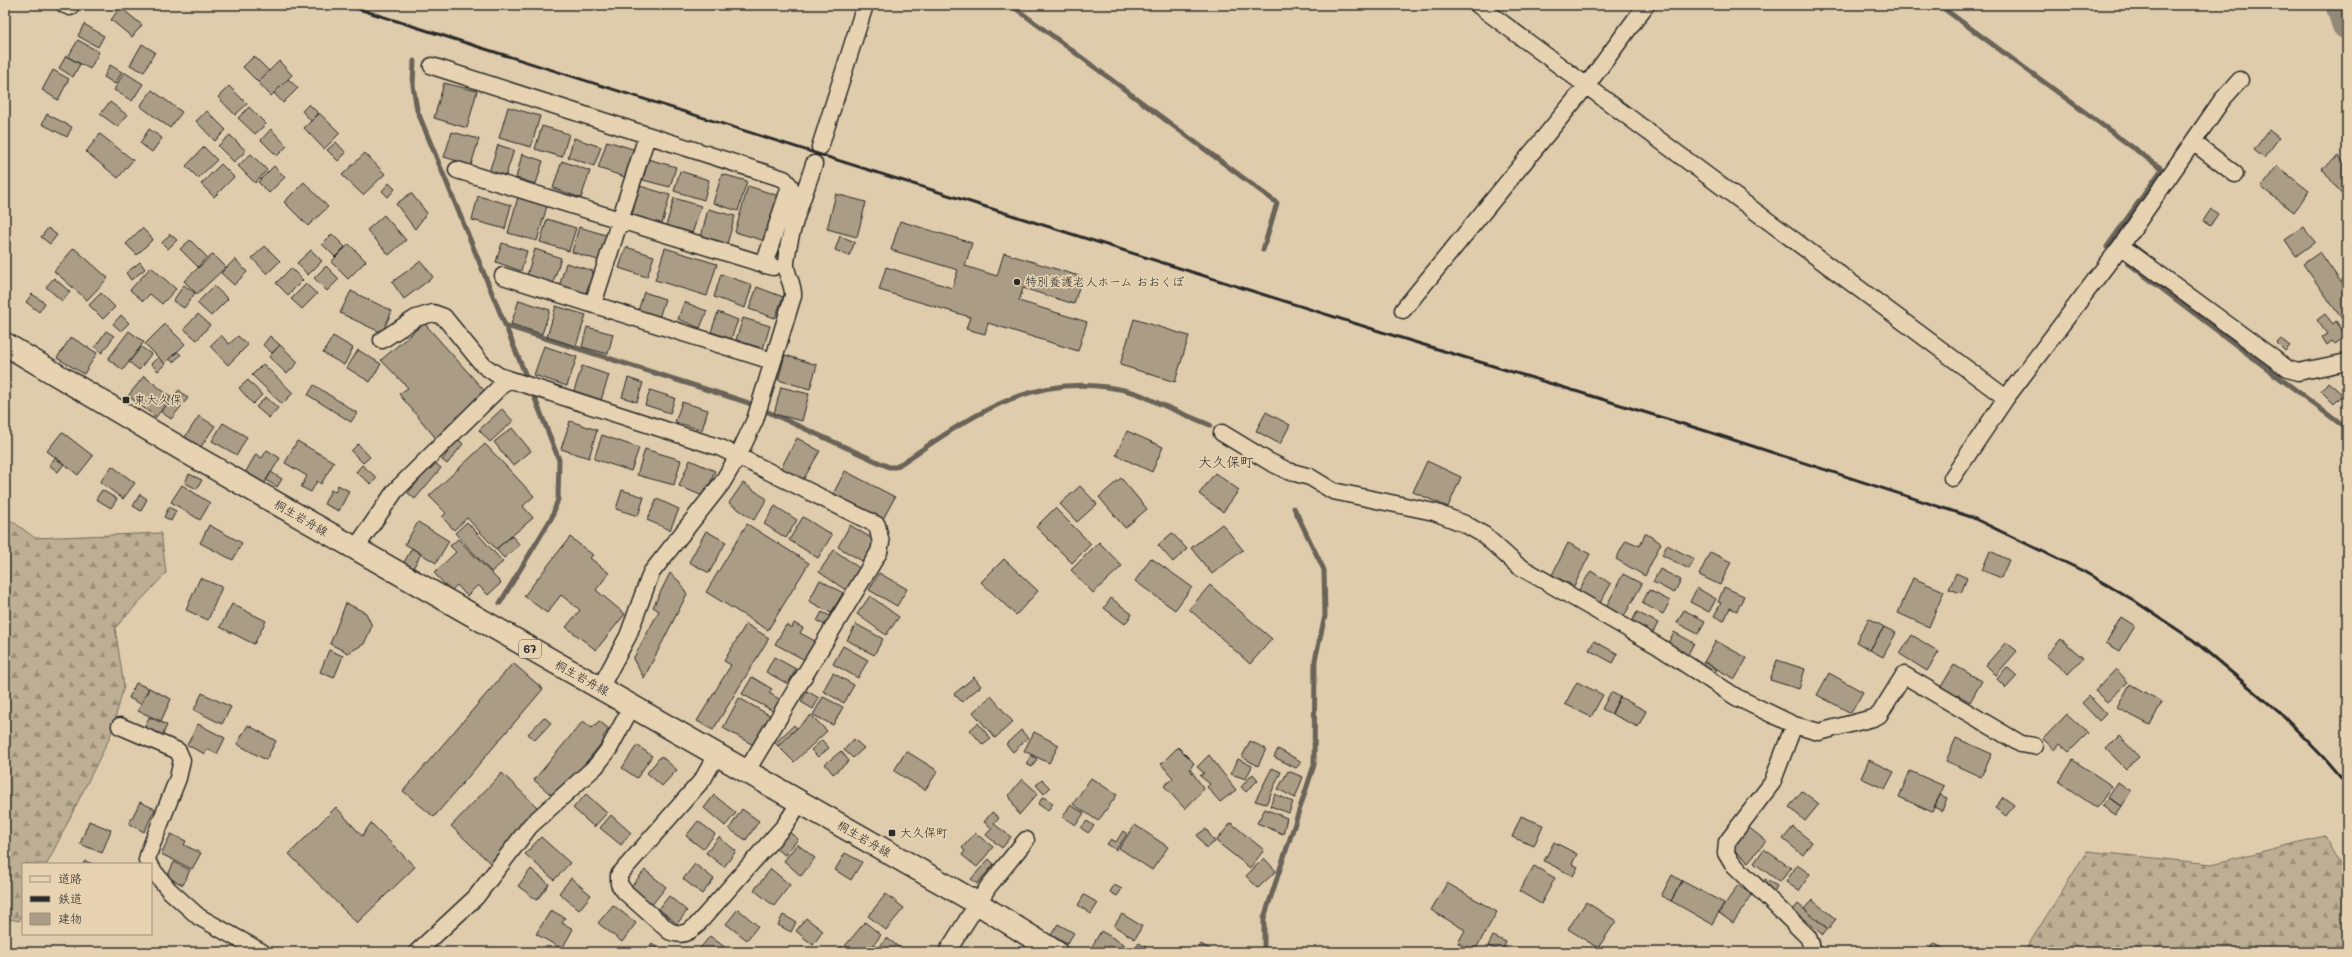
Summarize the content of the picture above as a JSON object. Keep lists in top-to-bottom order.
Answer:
{
  "streets": {
    "main road": ["桐生岩舟線", "67"]
  },
  "districts": ["大久保町"],
  "places": {
    "other": ["特別養護老人ホーム おおくぼ"],
    "transit": ["東大久保", "大久保町"]
  },
  "legend": ["道路", "鉄道", "建物"]
}
